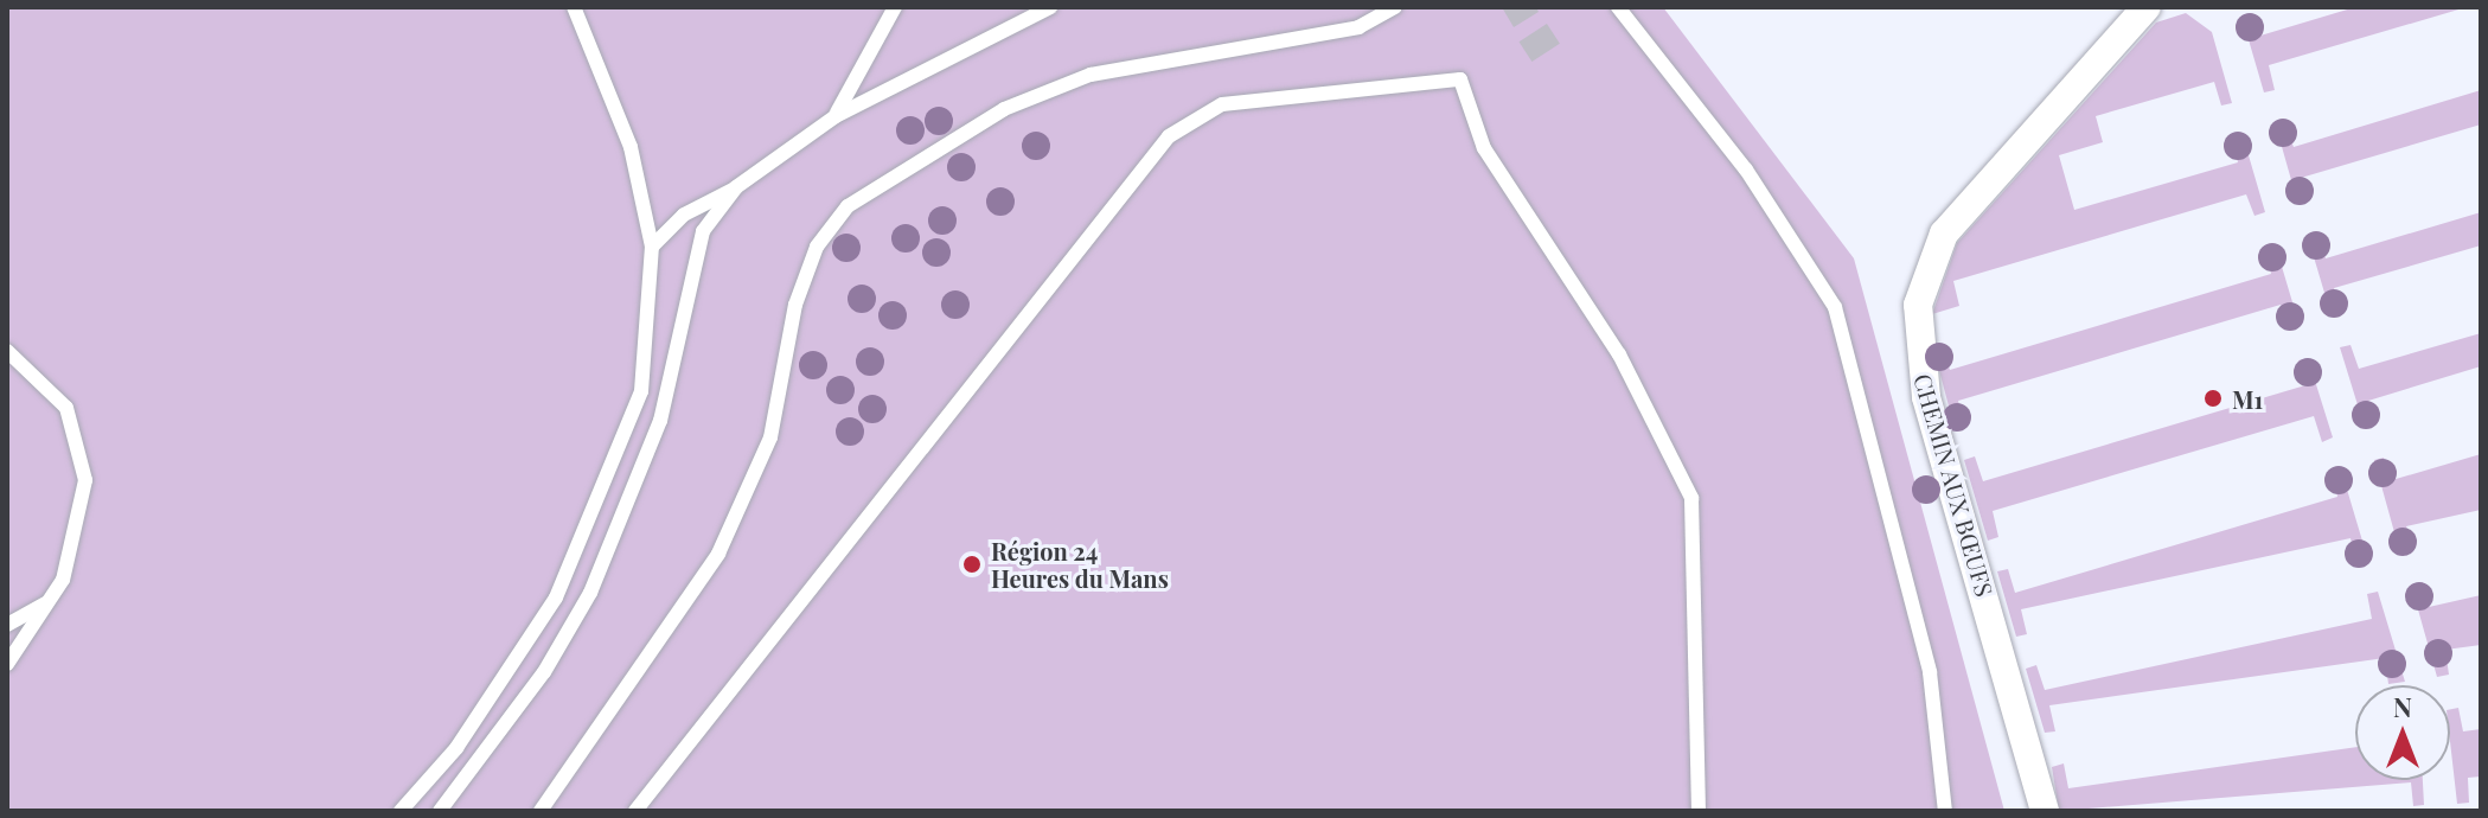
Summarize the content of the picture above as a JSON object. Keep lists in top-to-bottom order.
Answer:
{
  "streets": {
    "street": ["CHEMIN AUX BŒUFS"]
  },
  "places": ["M1", "Région 24 Heures du Mans"],
  "north": "top"
}
